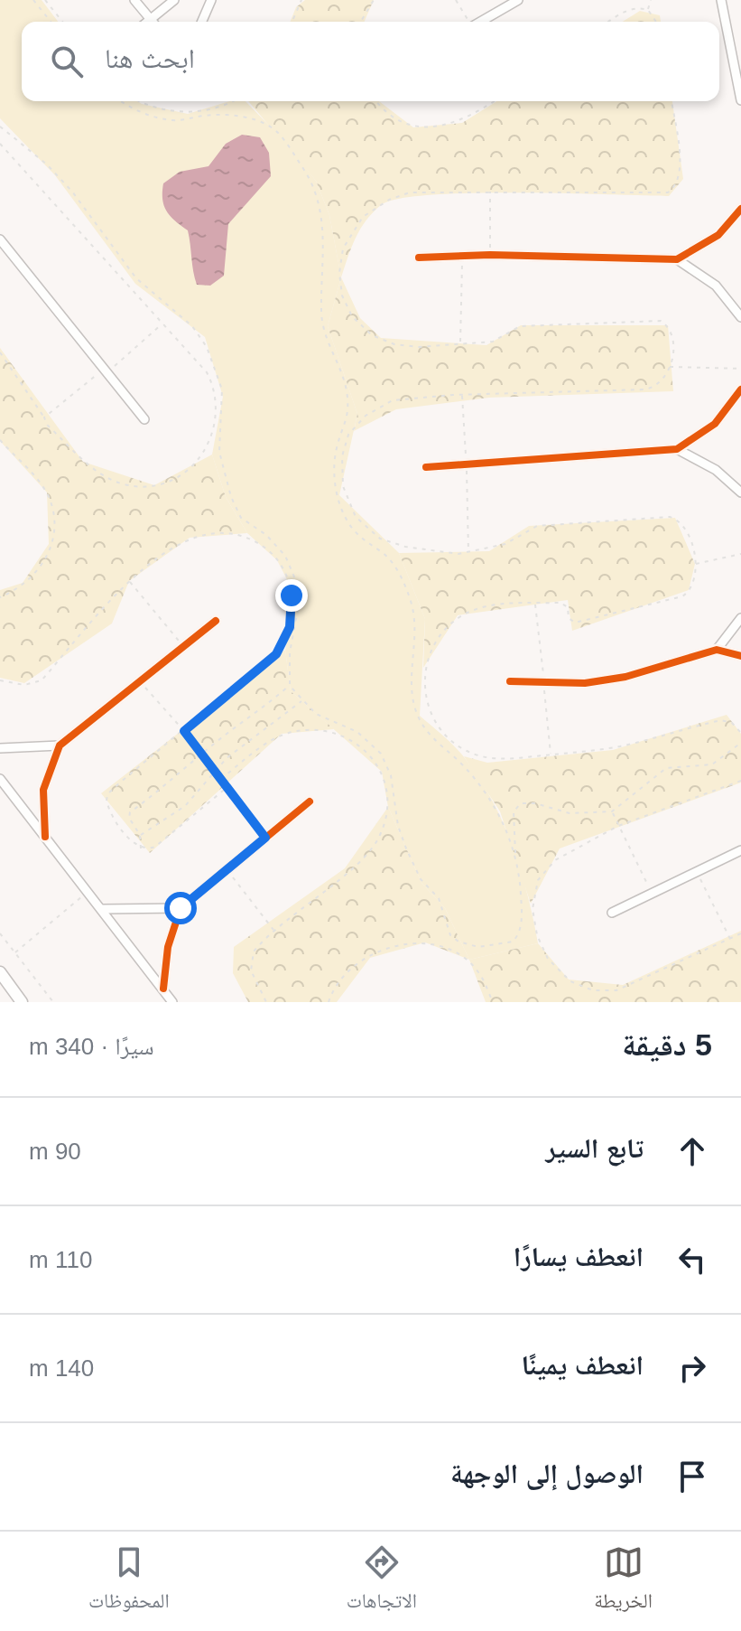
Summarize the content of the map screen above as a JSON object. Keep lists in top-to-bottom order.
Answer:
{
  "page": {
    "search": "ابحث هنا",
    "heading": ["5 دقيقة", "سيرًا · 340 m"],
    "list": [
      ["تابع السير", "90 m"],
      ["انعطف يسارًا", "110 m"],
      ["انعطف يمينًا", "140 m"],
      "الوصول إلى الوجهة"
    ],
    "nav": ["الخريطة", "الاتجاهات", "المحفوظات"]
  }
}
